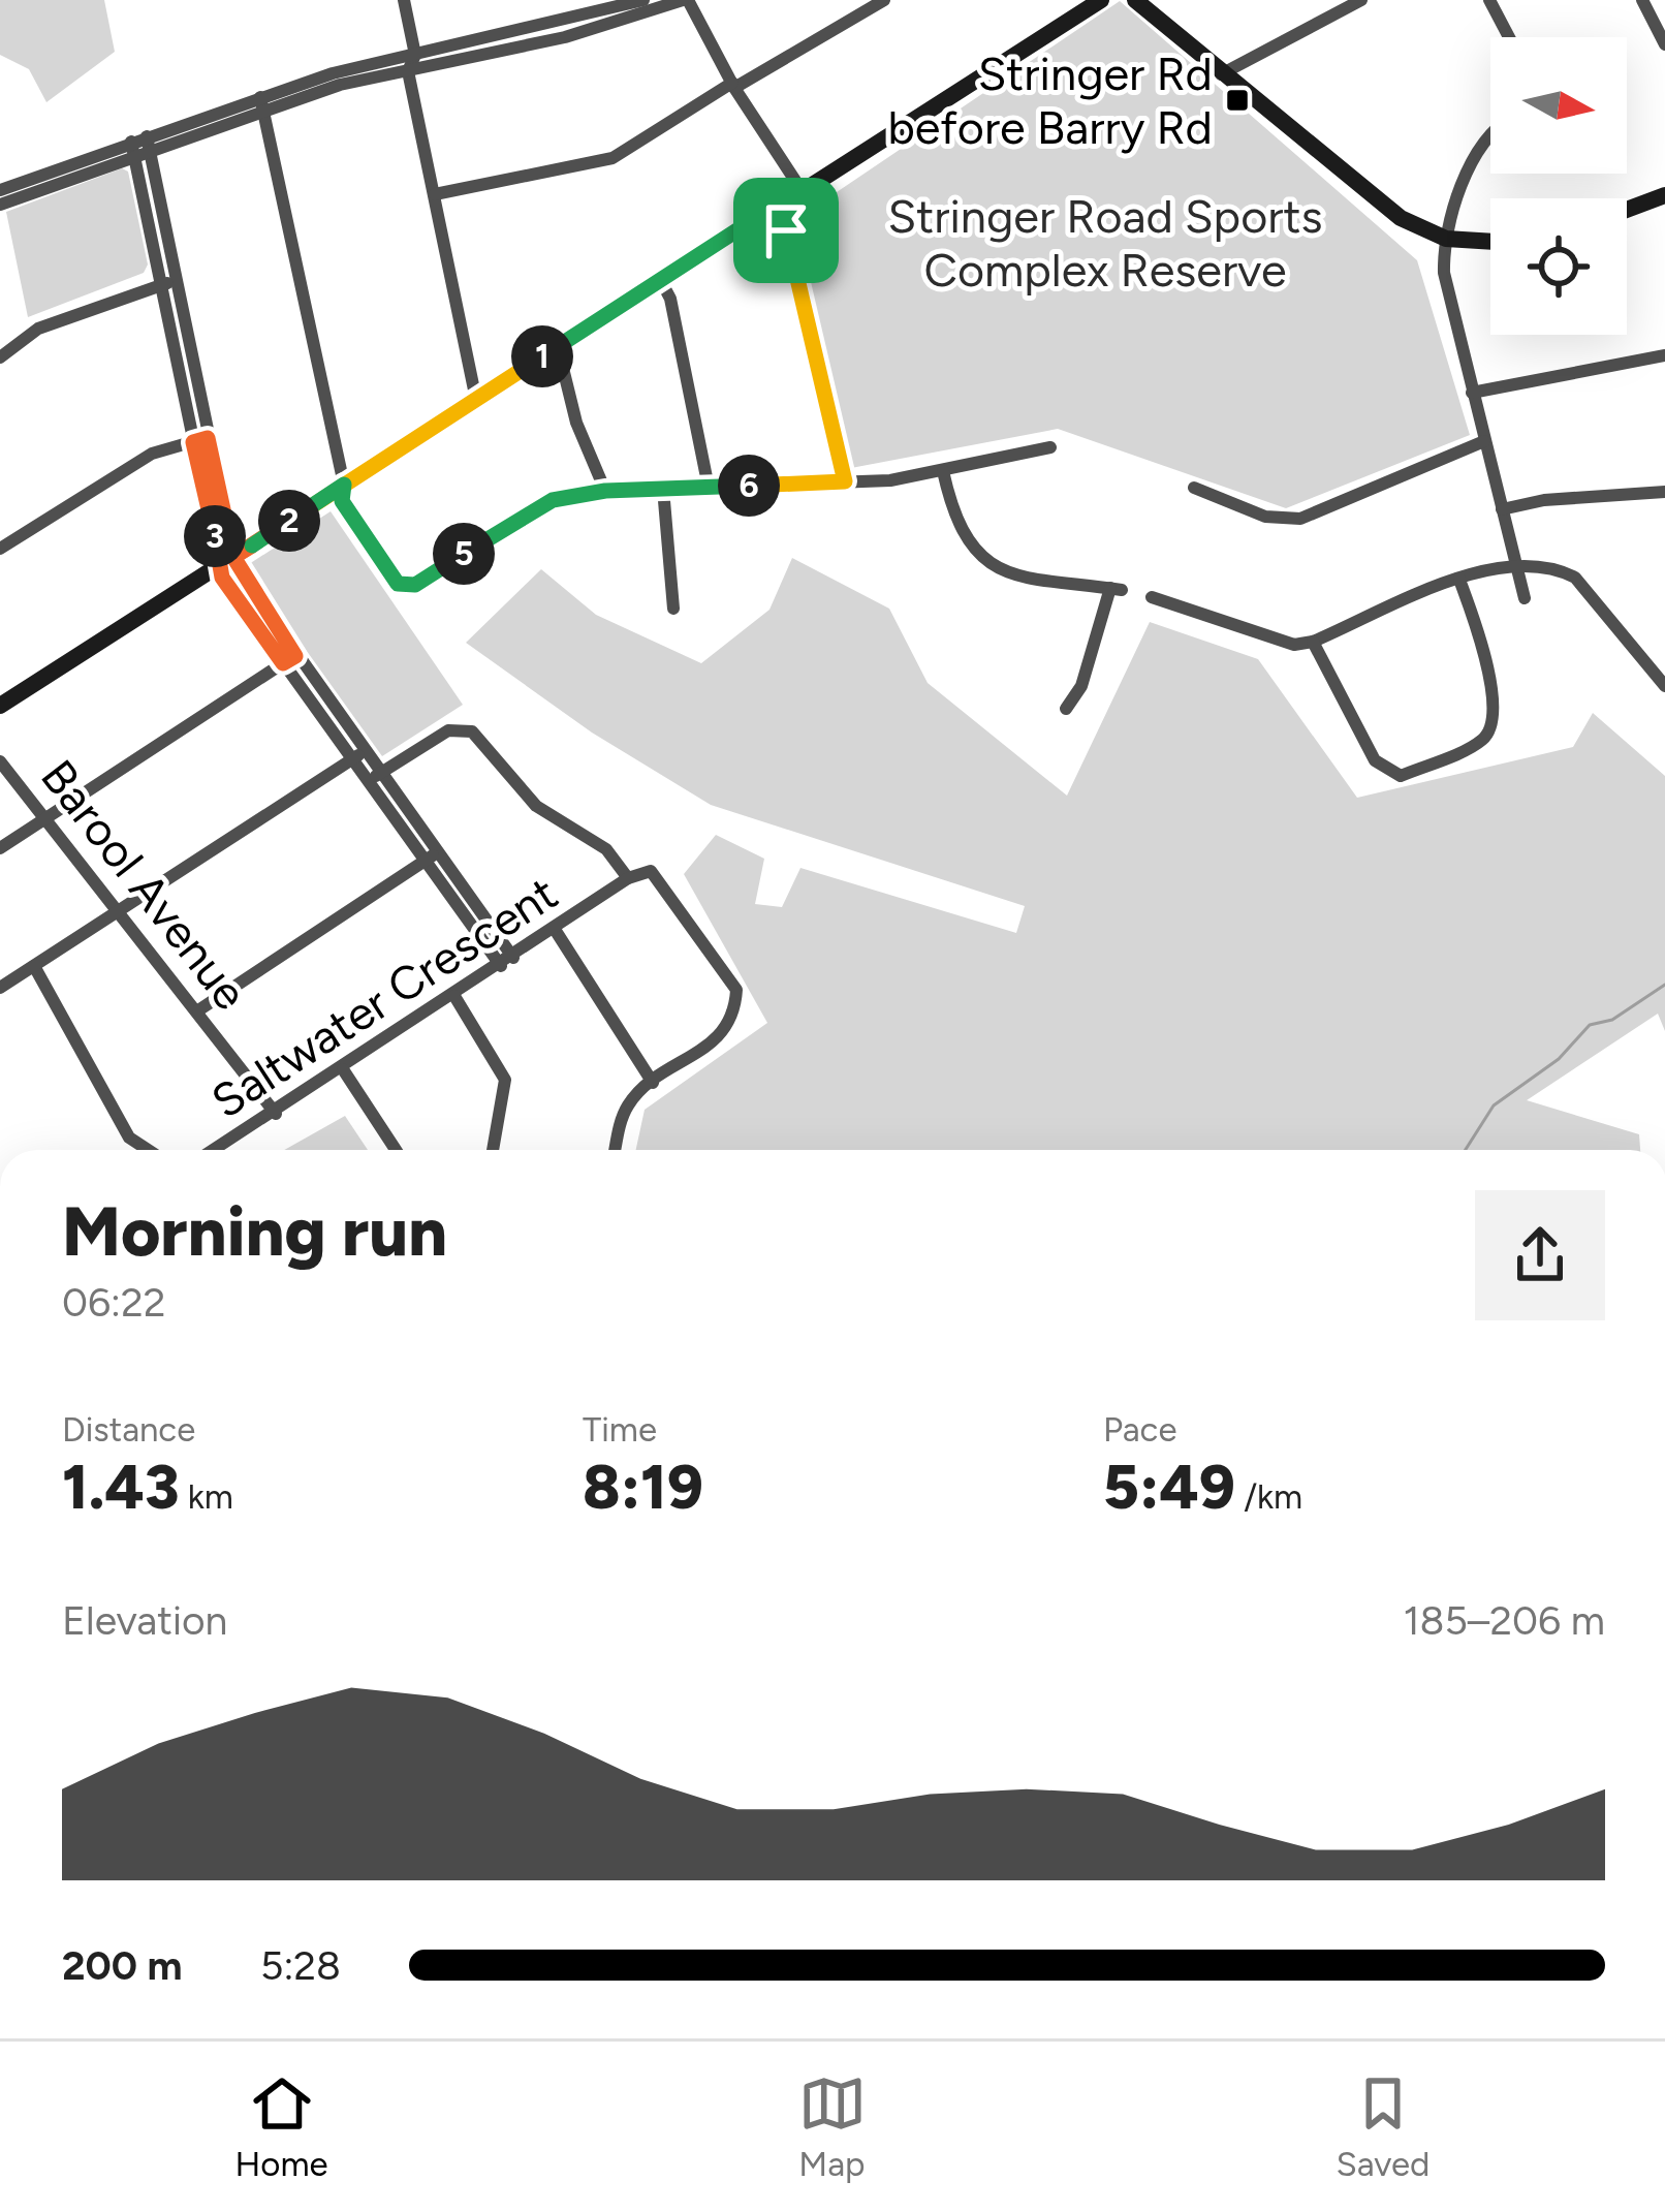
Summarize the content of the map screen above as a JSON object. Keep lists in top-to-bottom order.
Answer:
{
  "streets": {
    "street": ["Barool Avenue", "Saltwater Crescent"]
  },
  "crossings": [
    ["Barool Avenue", "Saltwater Crescent"]
  ],
  "parks": ["Stringer Road Sports Complex Reserve"],
  "places": {
    "transit": ["Stringer Rd before Barry Rd"]
  },
  "north": "right",
  "page": {
    "pins": [
      "1",
      "6",
      "2",
      "3",
      "5"
    ],
    "heading": ["Morning run", "06:22"],
    "stats": [
      ["Distance", "1.43 km"],
      ["Time", "8:19"],
      ["Pace", "5:49 /km"]
    ],
    "chart": ["Elevation", "185–206 m"],
    "list": [
      {
        "name": "200 m",
        "note": "5:28"
      }
    ],
    "tabs": ["Home", "Map", "Saved"]
  }
}
